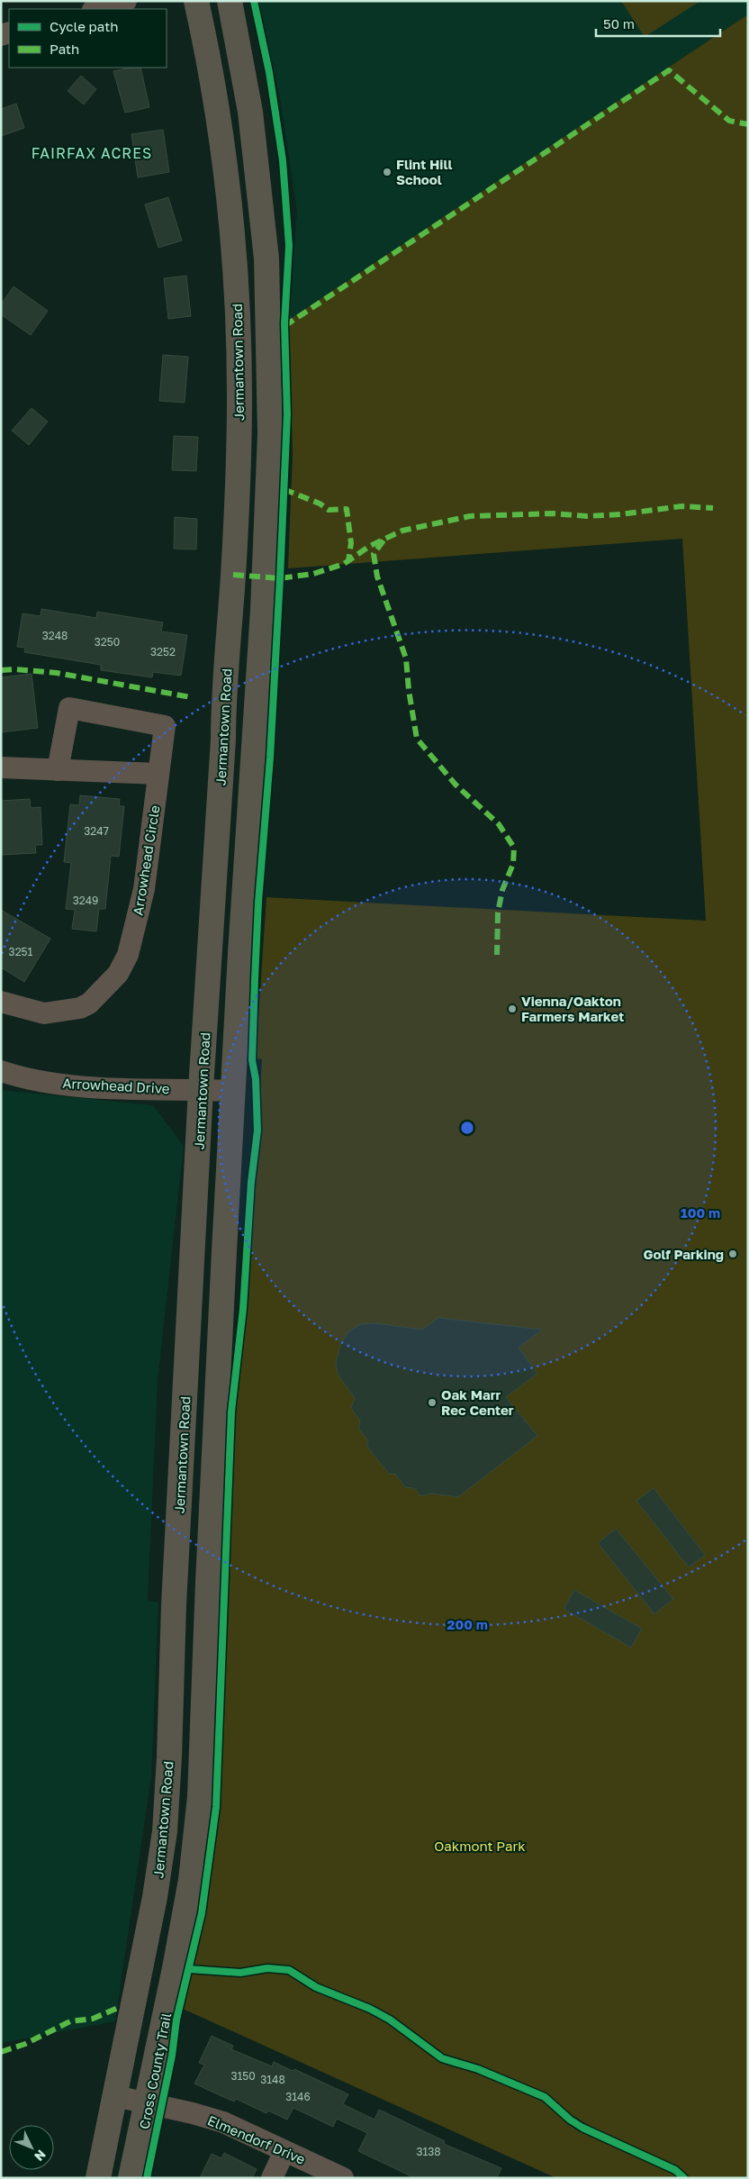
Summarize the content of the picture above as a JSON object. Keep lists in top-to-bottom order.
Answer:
{
  "streets": {
    "main road": ["Jermantown Road"],
    "street": ["Arrowhead Circle", "Arrowhead Drive", "Elmendorf Drive"],
    "cycle path": ["Cross County Trail"]
  },
  "crossings": [
    ["Jermantown Road", "Arrowhead Drive"],
    ["Jermantown Road", "Elmendorf Drive"]
  ],
  "districts": ["FAIRFAX ACRES"],
  "parks": ["Oakmont Park"],
  "places": [
    "Flint Hill School",
    "Vienna/Oakton Farmers Market",
    "Golf Parking",
    "Oak Marr Rec Center"
  ],
  "house_numbers": [
    "3248",
    "3250",
    "3252",
    "3247",
    "3249",
    "3251",
    "3150",
    "3148",
    "3146",
    "3138"
  ],
  "legend": ["Cycle path", "Path"],
  "scale_bar": "50 m",
  "north": "bottom right",
  "rings": ["100 m", "200 m"]
}
